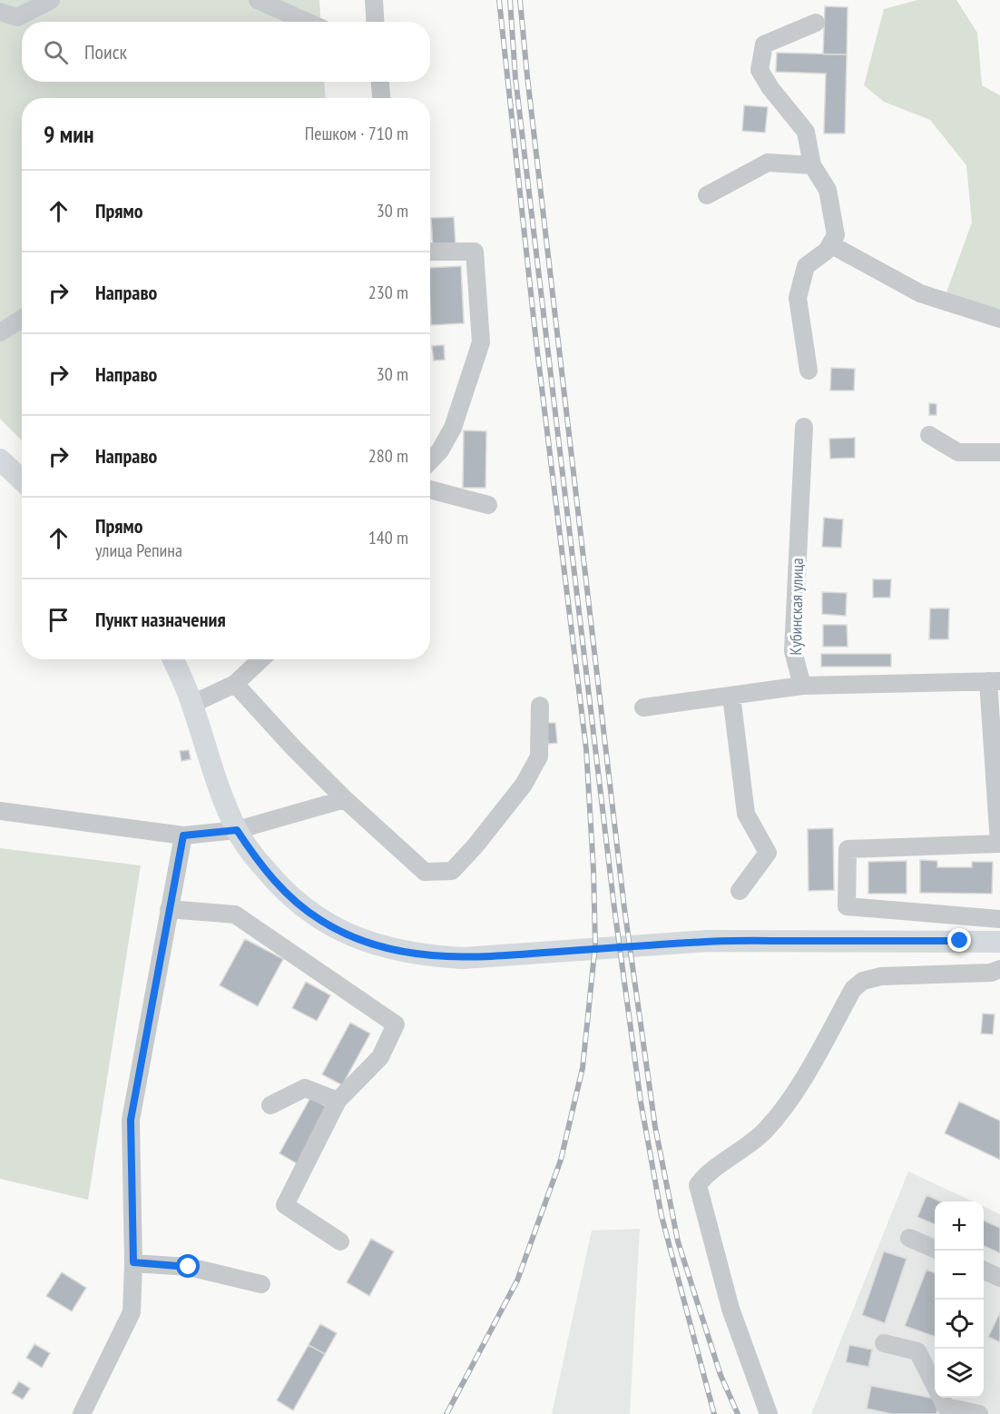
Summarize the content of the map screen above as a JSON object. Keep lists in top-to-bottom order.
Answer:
{
  "streets": {
    "street": ["Кубинская улица"]
  },
  "page": {
    "search": "Поиск",
    "heading": ["9 мин", "Пешком · 710 m"],
    "list": [
      ["Прямо", "30 m"],
      ["Направо", "230 m"],
      ["Направо", "30 m"],
      ["Направо", "280 m"],
      ["Прямо", "улица Репина", "140 m"],
      "Пункт назначения"
    ],
    "map_buttons": ["+", "−"]
  }
}
